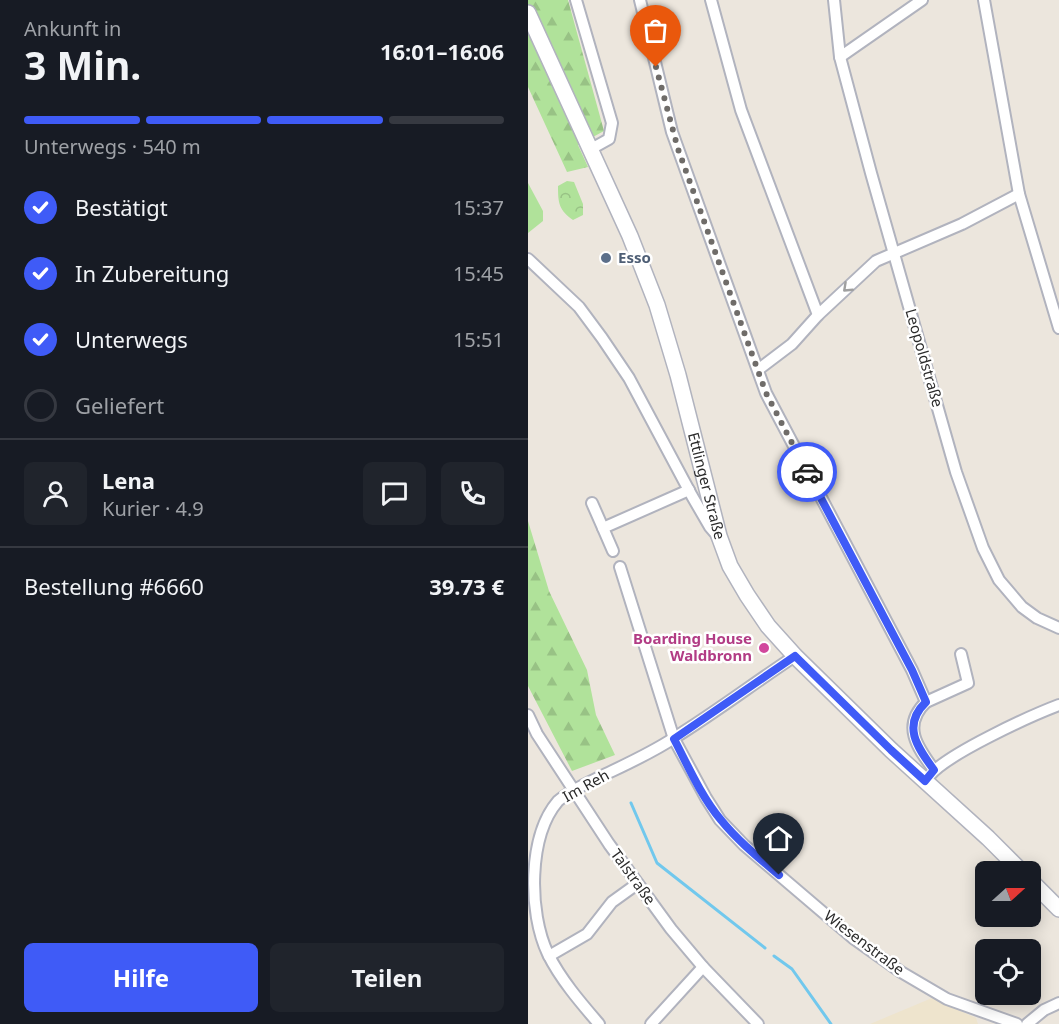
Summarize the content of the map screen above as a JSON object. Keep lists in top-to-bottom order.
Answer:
{
  "streets": {
    "main road": ["Ettlinger Straße"],
    "street": [
      "Leopoldstraße",
      "Im Reh",
      "Talstraße",
      "Wiesenstraße"
    ]
  },
  "crossings": [
    ["Ettlinger Straße", "Im Reh"],
    ["Im Reh", "Talstraße"],
    ["Im Reh", "Wiesenstraße"]
  ],
  "places": ["Esso", "Boarding House Waldbronn"],
  "north": "right",
  "page": {
    "heading": ["3 Min.", "Ankunft in", "16:01–16:06"],
    "panel": [
      "Lena",
      "Kurier · 4.9",
      "Bestellung #6660",
      "39.73 €"
    ],
    "bar": "Unterwegs · 540 m",
    "list": [
      ["Bestätigt", "15:37"],
      ["In Zubereitung", "15:45"],
      ["Unterwegs", "15:51"],
      "Geliefert"
    ],
    "buttons": ["Hilfe", "Teilen"]
  }
}
